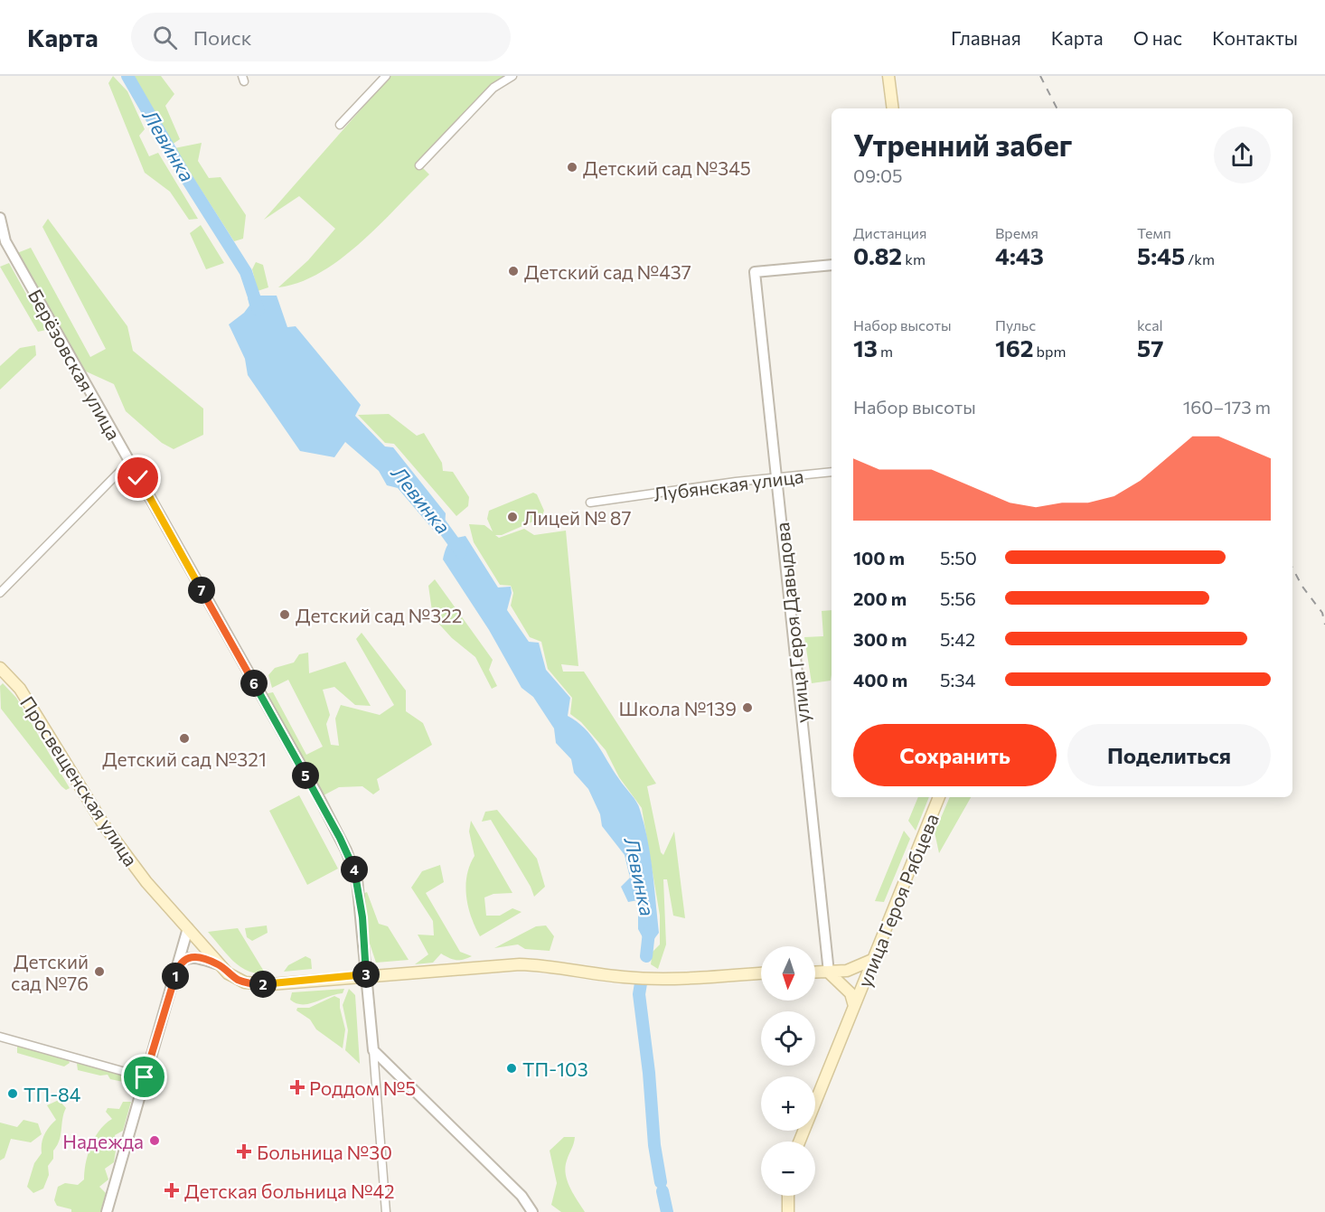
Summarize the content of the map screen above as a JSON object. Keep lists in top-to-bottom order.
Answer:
{
  "streets": {
    "main road": ["Просвещенская улица", "улица Героя Рябцева"],
    "street": ["Берёзовская улица", "Лубянская улица", "улица Героя Давыдова"]
  },
  "crossings": [
    ["Берёзовская улица", "Просвещенская улица"],
    ["Лубянская улица", "улица Героя Давыдова"]
  ],
  "water": ["Левинка"],
  "places": {
    "other": [
      "Детский сад №345",
      "Детский сад №437",
      "Лицей № 87",
      "Детский сад №322",
      "Школа №139",
      "Детский сад №321",
      "Детский сад №76",
      "ТП-103",
      "ТП-84",
      "Надежда"
    ],
    "health": ["Роддом №5", "Больница №30", "Детская больница №42"]
  },
  "north": "bottom",
  "page": {
    "header": "Карта",
    "search": "Поиск",
    "nav": [
      "Главная",
      "Карта",
      "О нас",
      "Контакты"
    ],
    "heading": ["Утренний забег", "09:05"],
    "stats": [
      ["Дистанция", "0.82 km"],
      ["Время", "4:43"],
      ["Темп", "5:45 /km"],
      ["Набор высоты", "13 m"],
      ["Пульс", "162 bpm"],
      ["kcal", "57"]
    ],
    "chart": ["Набор высоты", "160–173 m"],
    "list": [
      {
        "name": "100 m",
        "note": "5:50"
      },
      {
        "name": "200 m",
        "note": "5:56"
      },
      {
        "name": "300 m",
        "note": "5:42"
      },
      {
        "name": "400 m",
        "note": "5:34"
      }
    ],
    "pins": [
      "7",
      "6",
      "5",
      "4",
      "3",
      "1",
      "2"
    ],
    "buttons": ["Сохранить", "Поделиться"],
    "map_buttons": ["+", "−"]
  }
}
